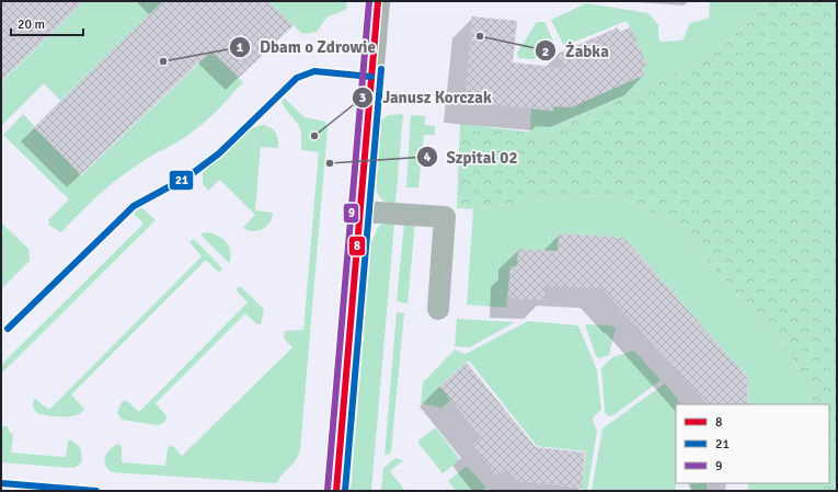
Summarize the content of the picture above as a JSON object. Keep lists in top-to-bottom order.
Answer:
{
  "places": [
    "Żabka",
    "Dbam o Zdrowie",
    "Janusz Korczak",
    "Szpital 02"
  ],
  "lines": ["transit line 8", "transit line 9", "transit line 21"],
  "legend": ["8", "21", "9"],
  "scale_bar": "20 m"
}
